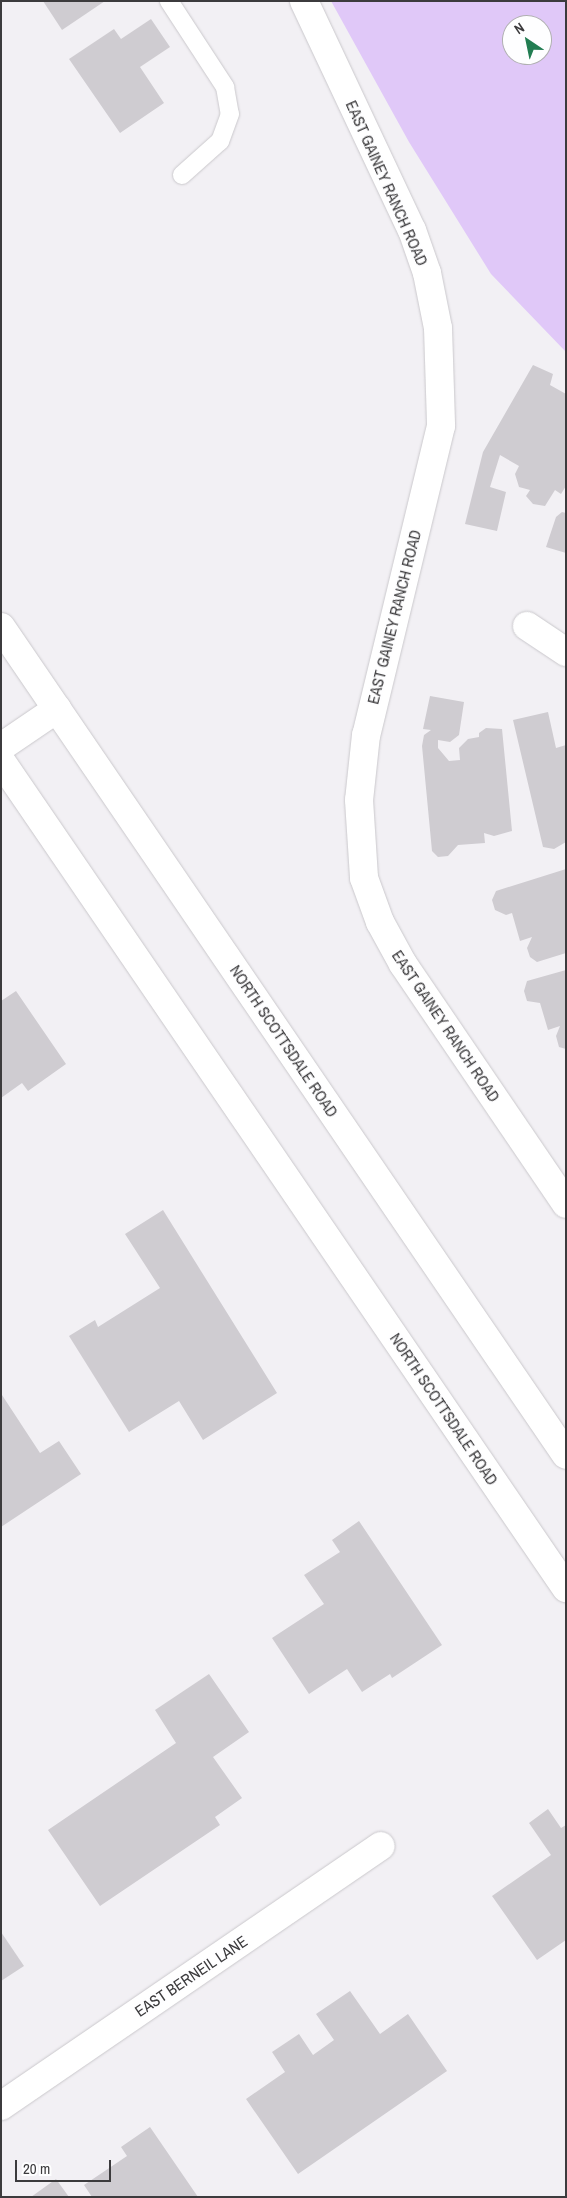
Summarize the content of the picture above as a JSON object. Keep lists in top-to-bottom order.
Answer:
{
  "streets": {
    "main road": ["EAST GAINEY RANCH ROAD", "NORTH SCOTTSDALE ROAD", "EAST BERNEIL LANE"]
  },
  "scale_bar": "20 m",
  "north": "top left"
}
